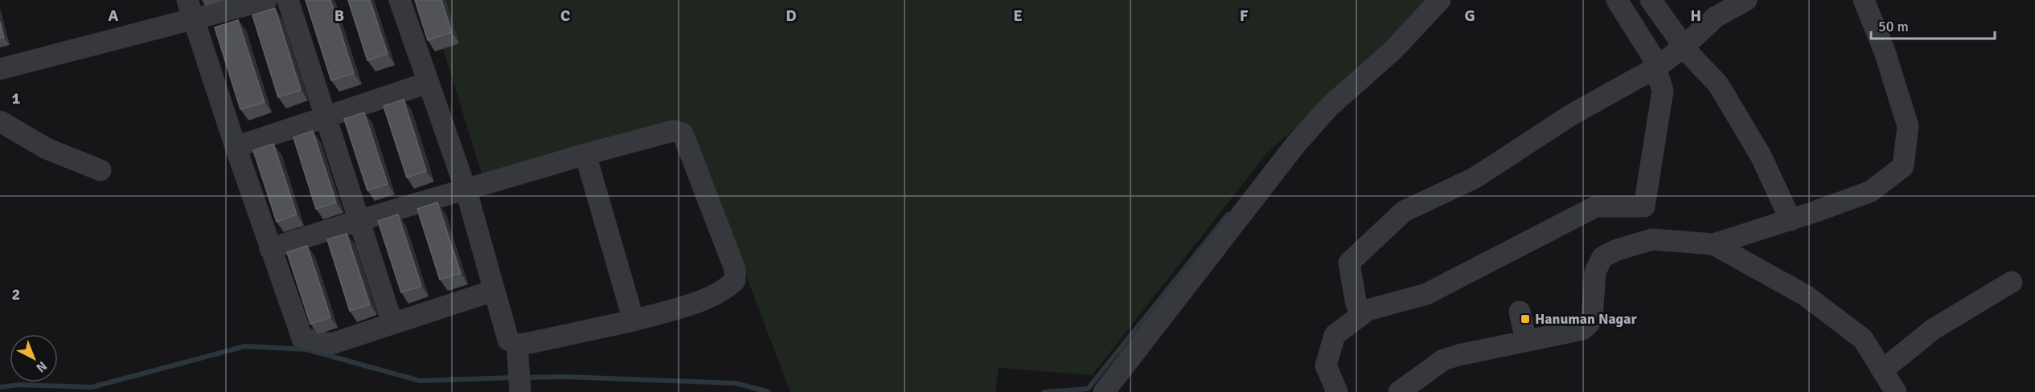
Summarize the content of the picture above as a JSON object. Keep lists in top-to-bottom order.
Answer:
{
  "places": {
    "transit": ["Hanuman Nagar"]
  },
  "scale_bar": "50 m",
  "north": "bottom right",
  "grid": {
    "columns": [
      "A",
      "B",
      "C",
      "D",
      "E",
      "F",
      "G",
      "H"
    ],
    "rows": ["1", "2"]
  }
}
